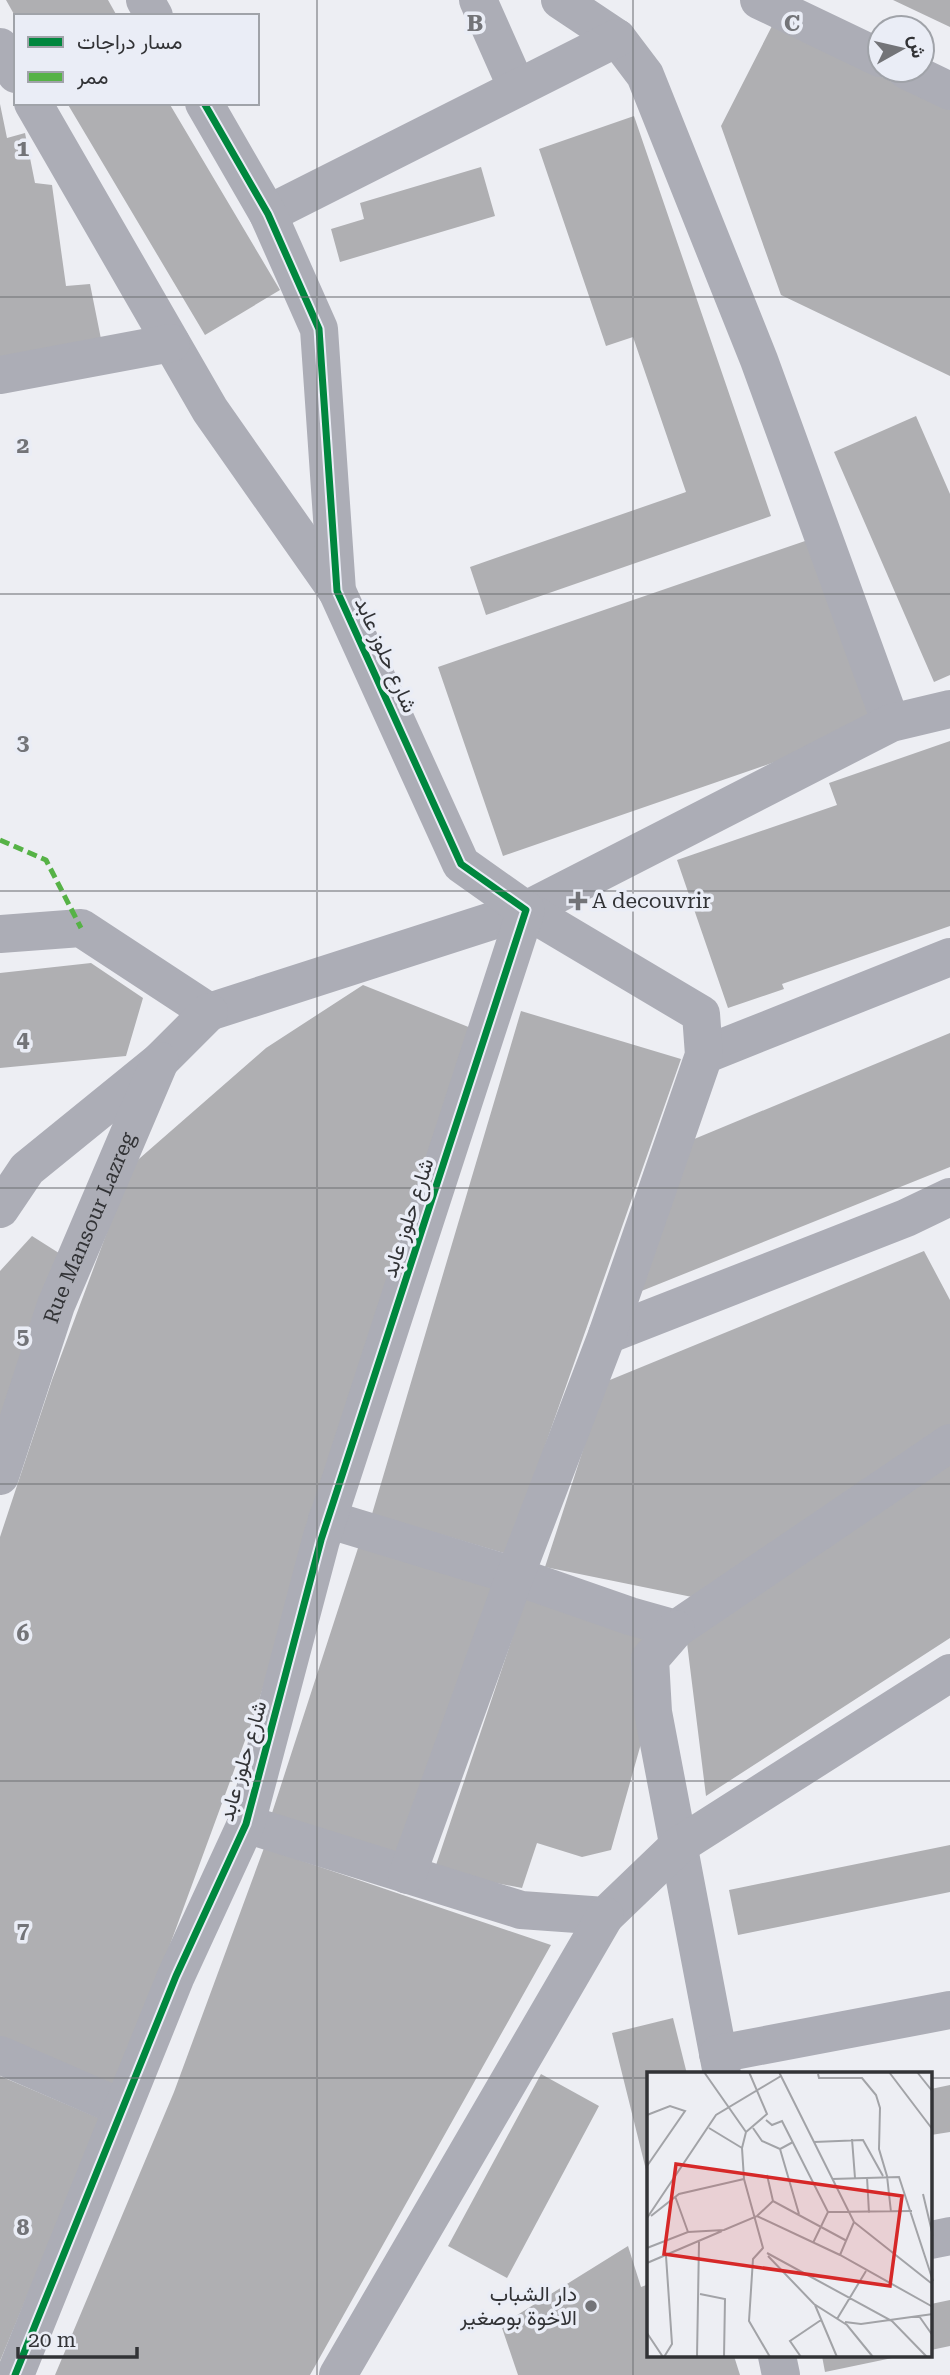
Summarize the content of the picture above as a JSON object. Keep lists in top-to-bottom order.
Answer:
{
  "streets": {
    "street": ["شارع حلوز عابد", "Rue Mansour Lazreg"]
  },
  "places": {
    "health": ["A decouvrir"],
    "other": ["دار الشباب الاخوة بوصغير"]
  },
  "legend": ["مسار دراجات", "ممر"],
  "scale_bar": "20 m",
  "north": "right",
  "grid": {
    "columns": ["B", "C"],
    "rows": [
      "1",
      "2",
      "3",
      "4",
      "5",
      "6",
      "7",
      "8"
    ]
  }
}
